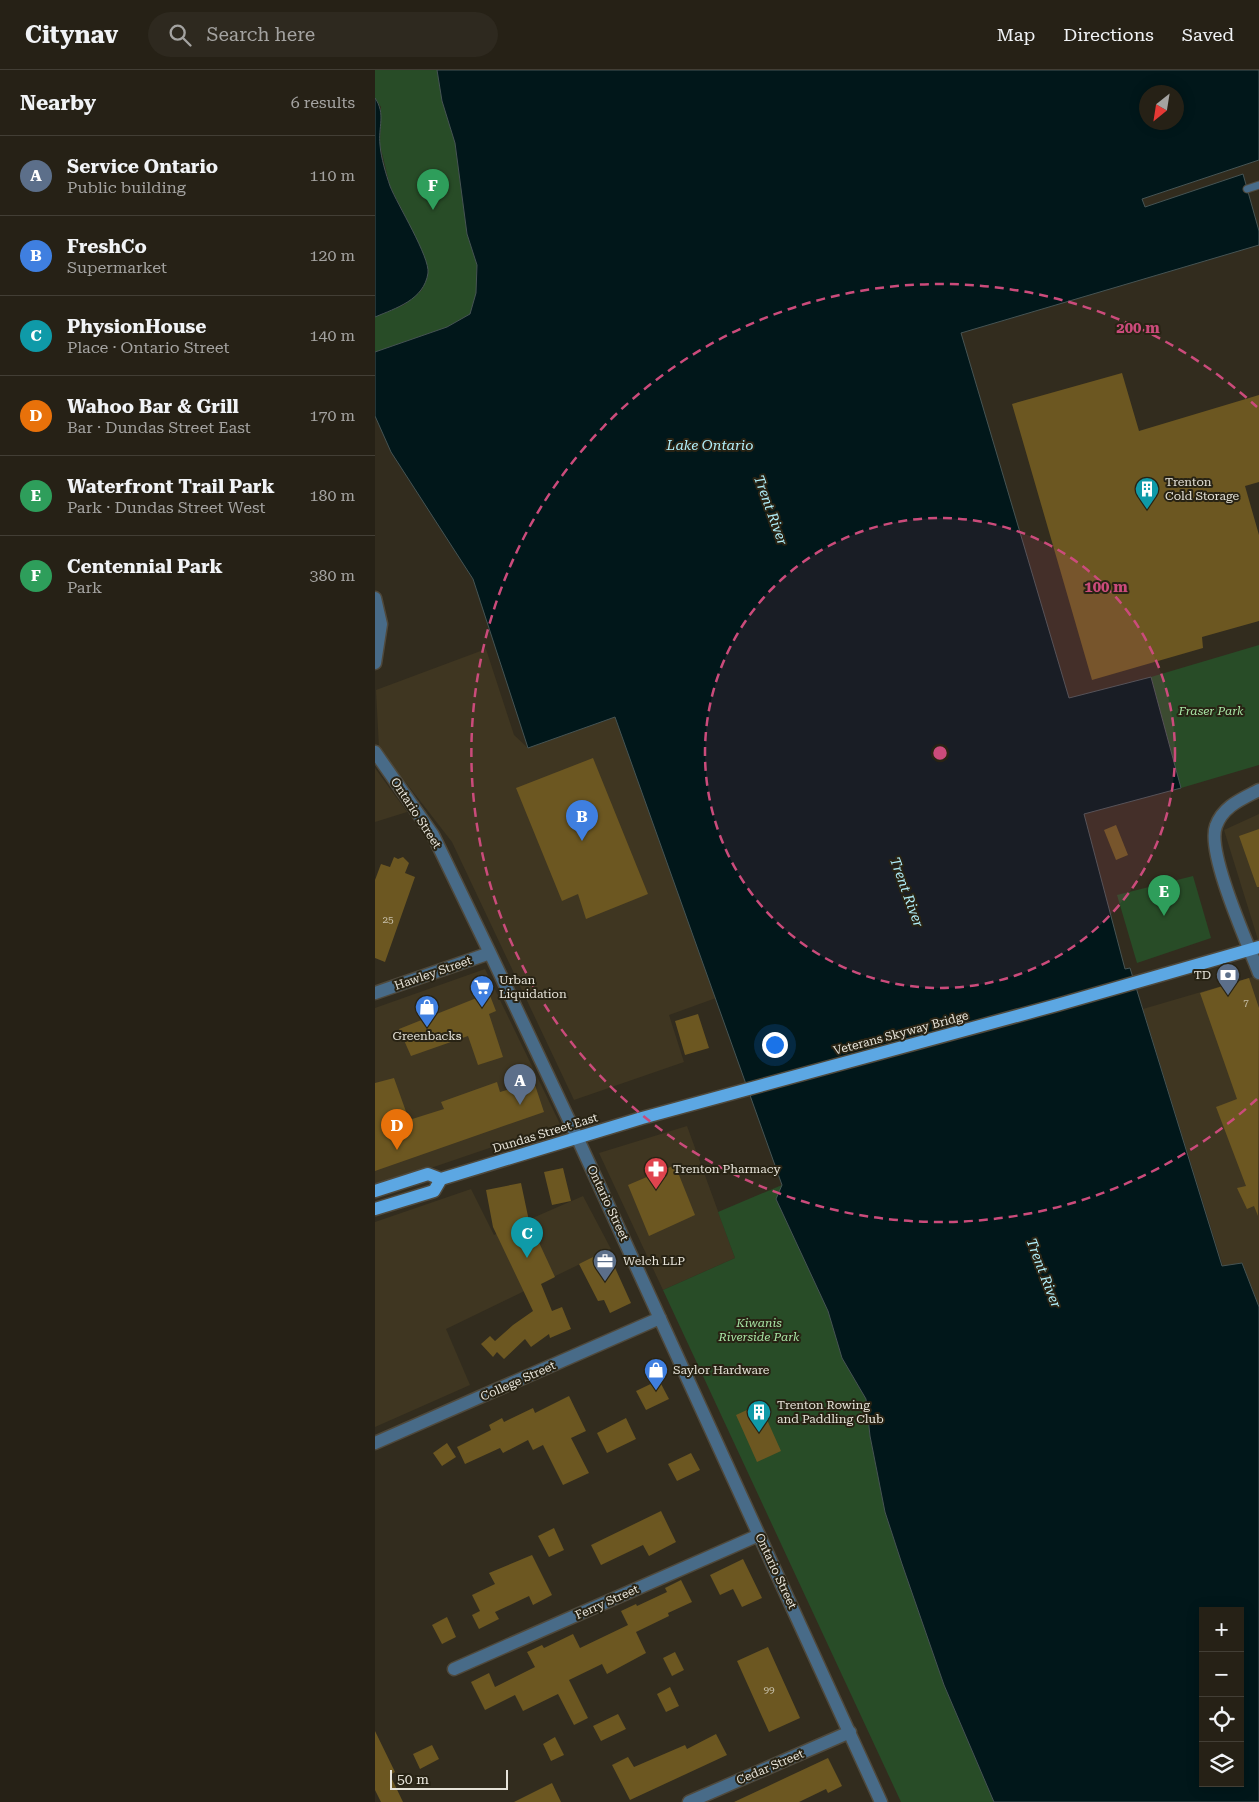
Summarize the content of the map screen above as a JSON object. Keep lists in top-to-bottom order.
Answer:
{
  "streets": {
    "main road": ["Veterans Skyway Bridge", "Dundas Street East"],
    "street": [
      "Ontario Street",
      "Hawley Street",
      "College Street",
      "Ferry Street",
      "Cedar Street"
    ]
  },
  "crossings": [
    ["Ontario Street", "Hawley Street"],
    ["Ontario Street", "Dundas Street East"],
    ["Ontario Street", "College Street"],
    ["Ontario Street", "Ferry Street"],
    ["Ontario Street", "Cedar Street"],
    ["Veterans Skyway Bridge", "Dundas Street East"]
  ],
  "water": ["Lake Ontario", "Trent River"],
  "parks": ["Fraser Park", "Kiwanis Riverside Park"],
  "places": {
    "building": ["Trenton Cold Storage", "Trenton Rowing and Paddling Club"],
    "bank": ["TD"],
    "supermarket": ["Urban Liquidation"],
    "shop": ["Greenbacks", "Saylor Hardware"],
    "pharmacy": ["Trenton Pharmacy"],
    "office": ["Welch LLP"]
  },
  "house_numbers": ["25", "7", "99"],
  "scale_bar": "50 m",
  "north": "bottom left",
  "page": {
    "header": "Citynav",
    "search": "Search here",
    "nav": ["Map", "Directions", "Saved"],
    "heading": ["Nearby", "6 results"],
    "list": [
      {
        "mark": "A",
        "name": "Service Ontario",
        "note": "Public building",
        "value": "110 m"
      },
      {
        "mark": "B",
        "name": "FreshCo",
        "note": "Supermarket",
        "value": "120 m"
      },
      {
        "mark": "C",
        "name": "PhysionHouse",
        "note": "Place · Ontario Street",
        "value": "140 m"
      },
      {
        "mark": "D",
        "name": "Wahoo Bar & Grill",
        "note": "Bar · Dundas Street East",
        "value": "170 m"
      },
      {
        "mark": "E",
        "name": "Waterfront Trail Park",
        "note": "Park · Dundas Street West",
        "value": "180 m"
      },
      {
        "mark": "F",
        "name": "Centennial Park",
        "note": "Park",
        "value": "380 m"
      }
    ],
    "pins": [
      "F",
      "B",
      "E",
      "A",
      "D",
      "C"
    ],
    "map_buttons": ["+", "−"],
    "scale": "50 m"
  },
  "rings": ["200 m", "100 m"]
}
